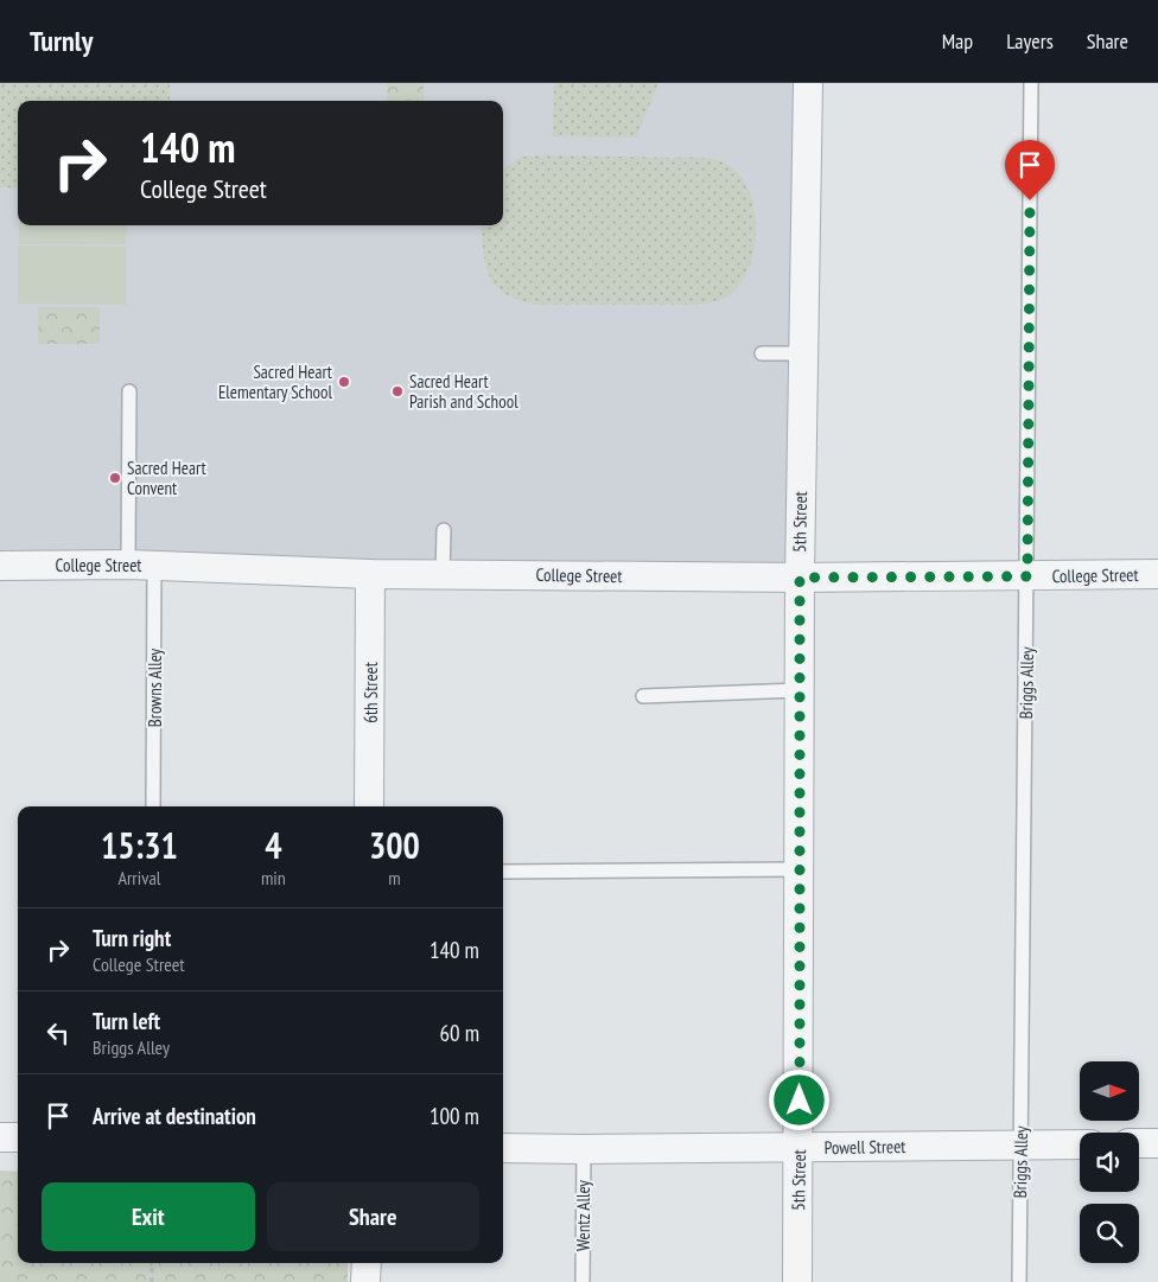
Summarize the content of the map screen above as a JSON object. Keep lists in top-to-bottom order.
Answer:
{
  "streets": {
    "street": [
      "5th Street",
      "College Street",
      "6th Street",
      "Powell Street"
    ],
    "lane": ["Briggs Alley", "Browns Alley", "Wentz Alley"]
  },
  "crossings": [
    ["5th Street", "College Street"],
    ["5th Street", "Powell Street"],
    ["College Street", "Briggs Alley"],
    ["College Street", "Browns Alley"],
    ["College Street", "6th Street"],
    ["Briggs Alley", "Powell Street"],
    ["Powell Street", "Wentz Alley"]
  ],
  "places": ["Sacred Heart Elementary School", "Sacred Heart Parish and School", "Sacred Heart Convent"],
  "north": "right",
  "page": {
    "header": "Turnly",
    "nav": ["Map", "Layers", "Share"],
    "turn": ["140 m", "College Street"],
    "eta": [
      "15:31",
      "Arrival",
      "4",
      "min",
      "300",
      "m"
    ],
    "list": [
      {
        "name": "Turn right",
        "note": "College Street",
        "value": "140 m"
      },
      {
        "name": "Turn left",
        "note": "Briggs Alley",
        "value": "60 m"
      },
      {
        "name": "Arrive at destination",
        "value": "100 m"
      }
    ],
    "buttons": ["Exit", "Share"]
  }
}
